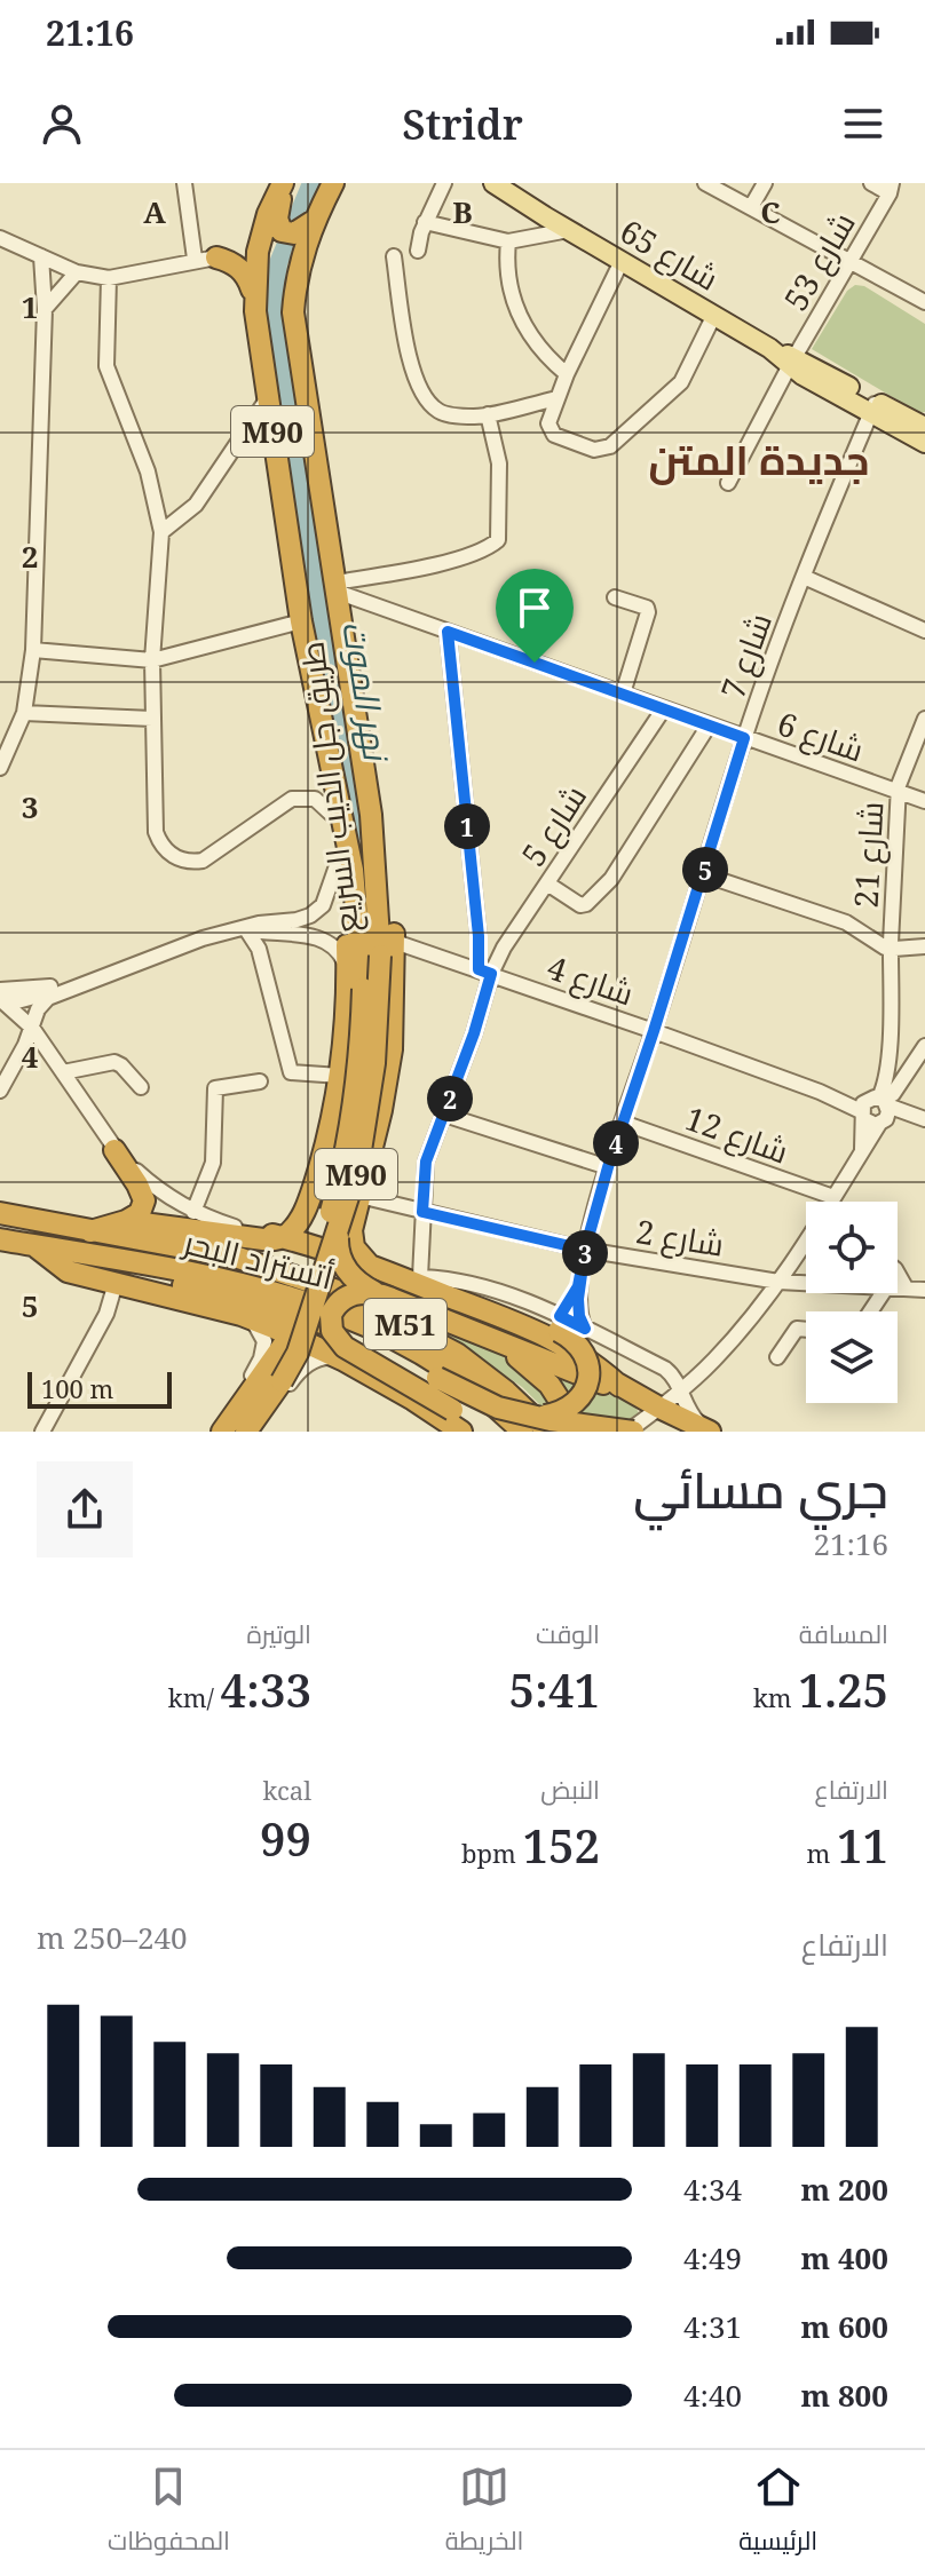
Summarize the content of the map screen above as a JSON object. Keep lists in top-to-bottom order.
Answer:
{
  "streets": {
    "highway": [
      "M90",
      "طريق جل الديب السريع",
      "أتستراد البحر",
      "M51"
    ],
    "main road": ["شارع 65"],
    "street": [
      "شارع 53",
      "شارع 7",
      "شارع 6",
      "شارع 5",
      "شارع 21",
      "شارع 4",
      "شارع 12",
      "شارع 2"
    ]
  },
  "crossings": [
    ["شارع 65", "شارع 53"],
    ["شارع 65", "شارع 7"],
    ["M90", "طريق جل الديب السريع"],
    ["M90", "شارع 4"],
    ["شارع 7", "شارع 6"],
    ["شارع 7", "شارع 4"],
    ["شارع 7", "شارع 12"],
    ["شارع 7", "شارع 2"],
    ["شارع 6", "طريق جل الديب السريع"],
    ["شارع 6", "شارع 5"],
    ["شارع 6", "شارع 21"],
    ["طريق جل الديب السريع", "شارع 4"],
    ["شارع 5", "شارع 4"],
    ["شارع 21", "شارع 4"],
    ["أتستراد البحر", "M51"]
  ],
  "districts": ["جديدة المتن"],
  "water": ["نهر الموت"],
  "scale_bar": "100 m",
  "page": {
    "status": "21:16",
    "header": "Stridr",
    "pins": [
      "1",
      "5",
      "2",
      "4",
      "3"
    ],
    "scale": "100 m",
    "heading": ["جري مسائي", "21:16"],
    "stats": [
      ["المسافة", "1.25 km"],
      ["الوقت", "5:41"],
      ["الوتيرة", "4:33 /km"],
      ["الارتفاع", "11 m"],
      ["النبض", "152 bpm"],
      ["kcal", "99"]
    ],
    "chart": ["الارتفاع", "240–250 m"],
    "list": [
      {
        "name": "200 m",
        "note": "4:34"
      },
      {
        "name": "400 m",
        "note": "4:49"
      },
      {
        "name": "600 m",
        "note": "4:31"
      },
      {
        "name": "800 m",
        "note": "4:40"
      }
    ],
    "tabs": ["الرئيسية", "الخريطة", "المحفوظات"]
  },
  "grid": {
    "columns": ["A", "B", "C"],
    "rows": [
      "1",
      "2",
      "3",
      "4",
      "5"
    ]
  }
}
